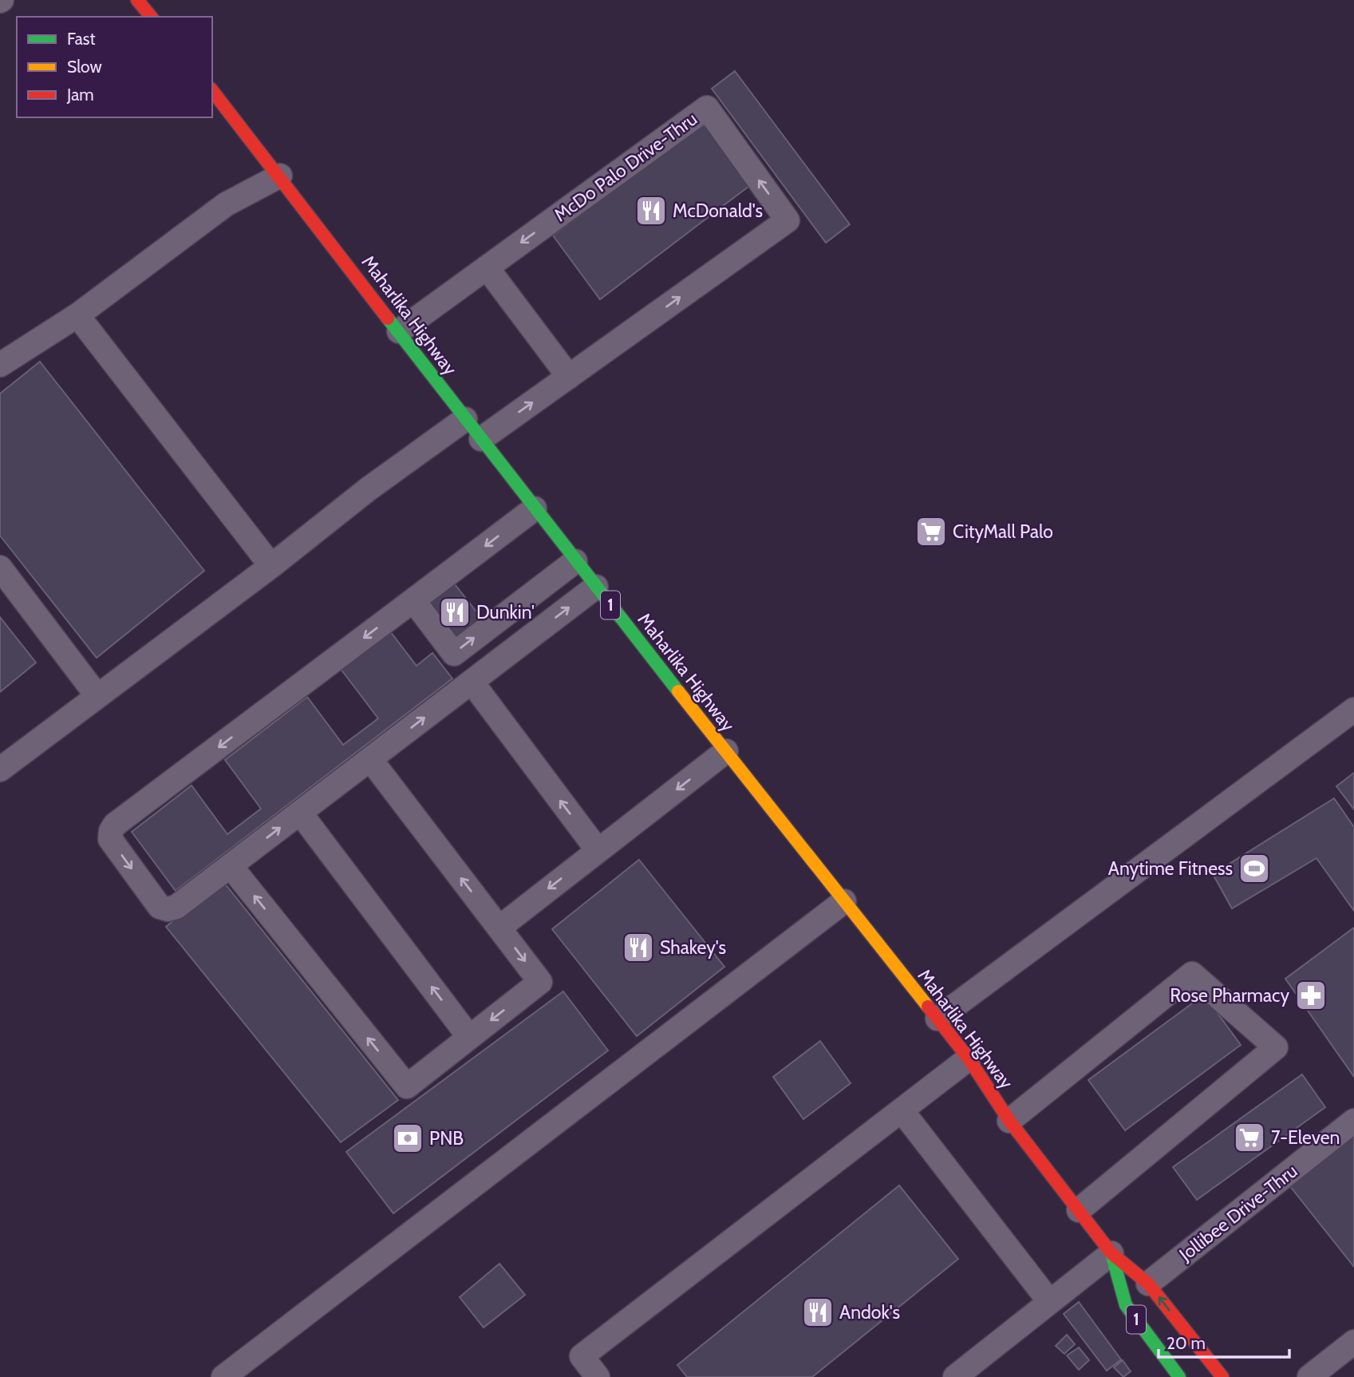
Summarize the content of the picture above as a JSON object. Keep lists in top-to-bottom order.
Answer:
{
  "streets": {
    "highway": ["Maharlika Highway", "1"],
    "lane": ["McDo Palo Drive-Thru", "Jollibee Drive-Thru"]
  },
  "crossings": [
    ["McDo Palo Drive-Thru", "Maharlika Highway"],
    ["Maharlika Highway", "Jollibee Drive-Thru"]
  ],
  "places": {
    "restaurant": [
      "McDonald's",
      "Dunkin'",
      "Shakey's",
      "Andok's"
    ],
    "supermarket": ["CityMall Palo", "7-Eleven"],
    "sports": ["Anytime Fitness"],
    "pharmacy": ["Rose Pharmacy"],
    "bank": ["PNB"]
  },
  "legend": ["Fast", "Slow", "Jam"],
  "scale_bar": "20 m"
}
